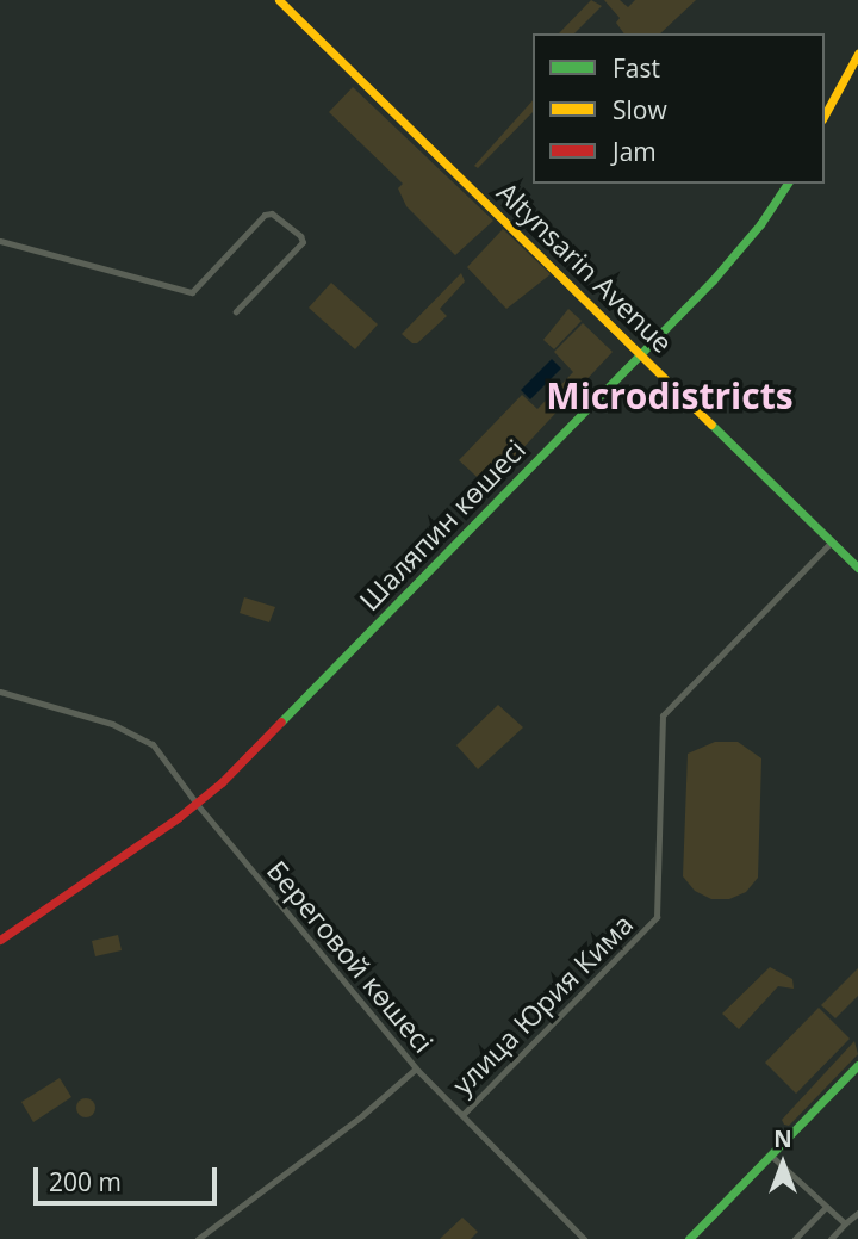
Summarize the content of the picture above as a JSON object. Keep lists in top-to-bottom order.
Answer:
{
  "streets": {
    "main road": ["Altynsarin Avenue"],
    "street": ["Береговой көшесі", "улица Юрия Кима"]
  },
  "crossings": [
    ["Altynsarin Avenue", "улица Юрия Кима"],
    ["Береговой көшесі", "улица Юрия Кима"]
  ],
  "districts": ["Microdistricts"],
  "legend": ["Fast", "Slow", "Jam"],
  "scale_bar": "200 m",
  "north": "top"
}
